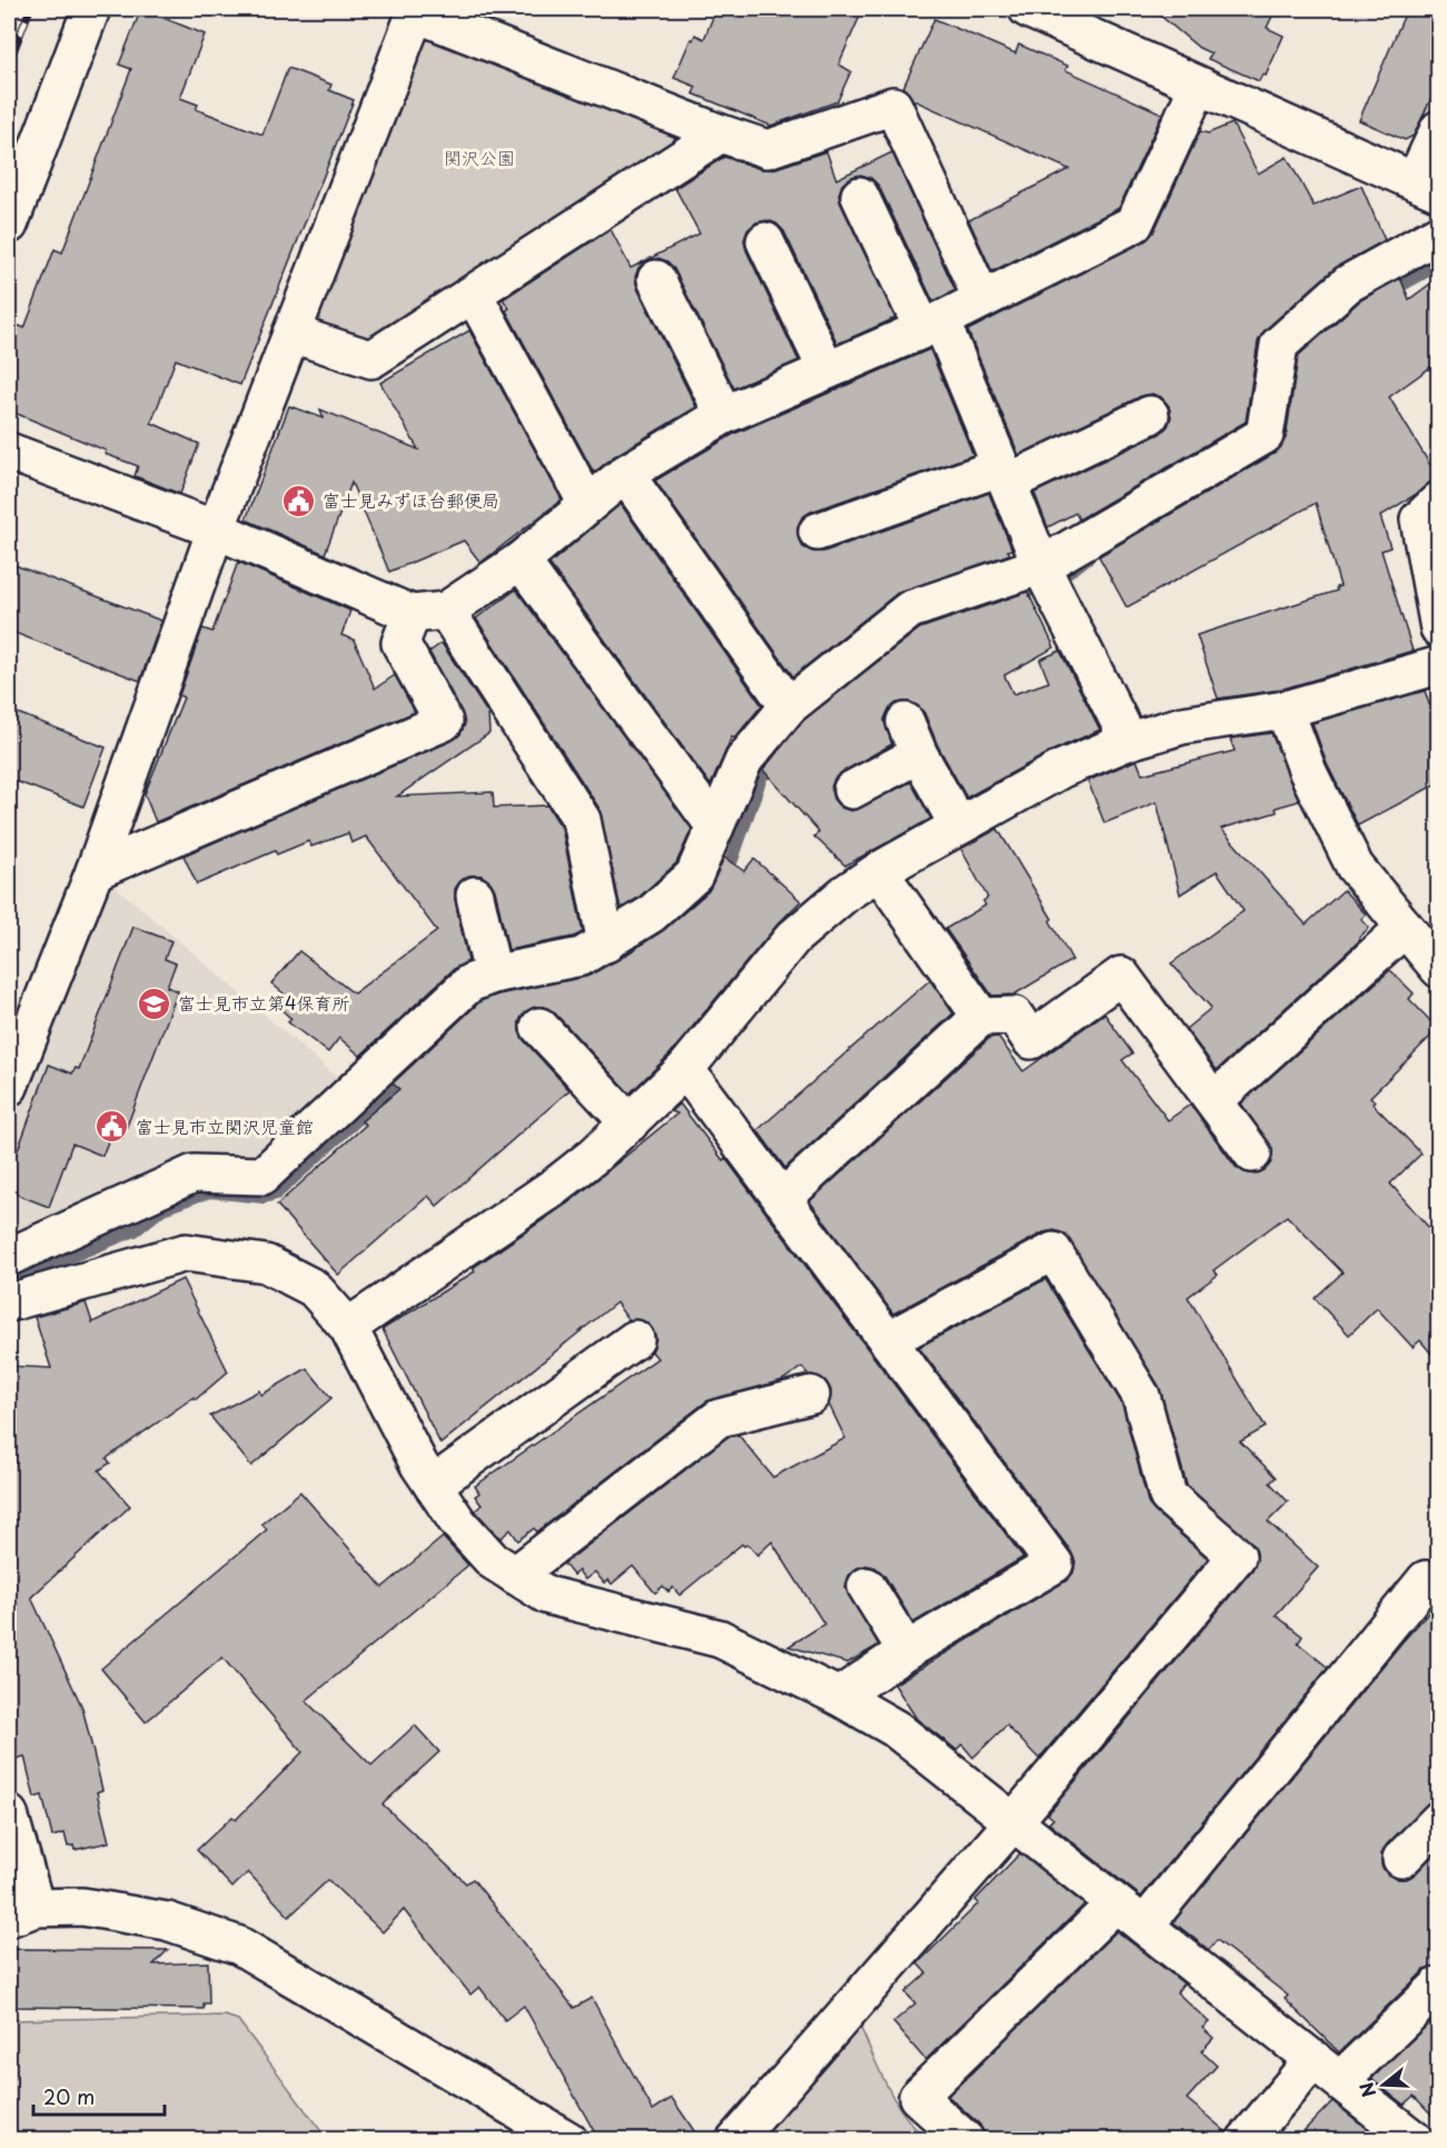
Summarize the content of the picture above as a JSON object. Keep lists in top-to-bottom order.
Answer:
{
  "parks": ["関沢公園"],
  "places": {
    "public building": ["富士見みずほ台郵便局", "富士見市立関沢児童館"],
    "school or university": ["富士見市立第4保育所"]
  },
  "scale_bar": "20 m",
  "north": "left"
}
